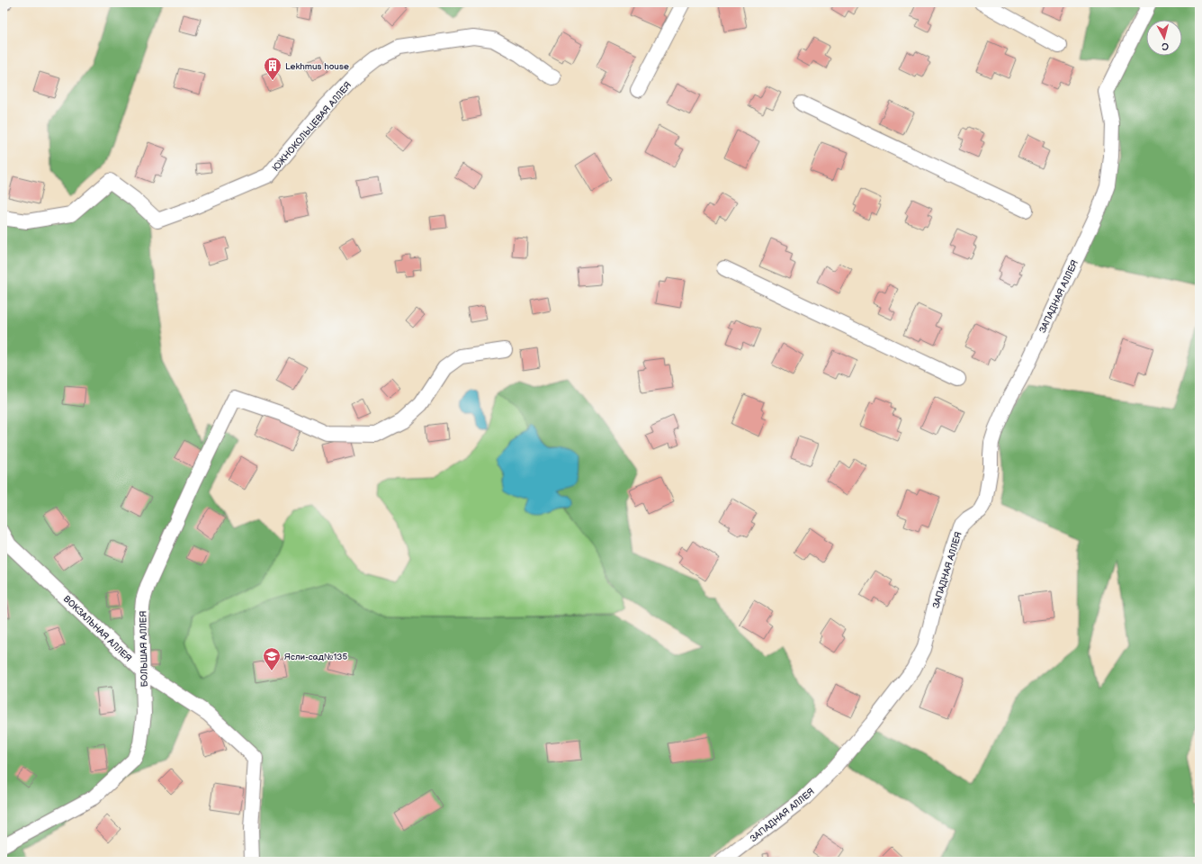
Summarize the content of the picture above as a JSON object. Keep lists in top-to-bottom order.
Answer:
{
  "streets": {
    "street": [
      "ЮЖНОКОЛЬЦЕВАЯ АЛЛЕЯ",
      "ЗАПАДНАЯ АЛЛЕЯ",
      "ВОКЗАЛЬНАЯ АЛЛЕЯ",
      "БОЛЬШАЯ АЛЛЕЯ"
    ]
  },
  "crossings": [
    ["ВОКЗАЛЬНАЯ АЛЛЕЯ", "БОЛЬШАЯ АЛЛЕЯ"]
  ],
  "places": {
    "building": ["Lekhmus house"],
    "school or university": ["Ясли-сад№135"]
  },
  "north": "bottom"
}
